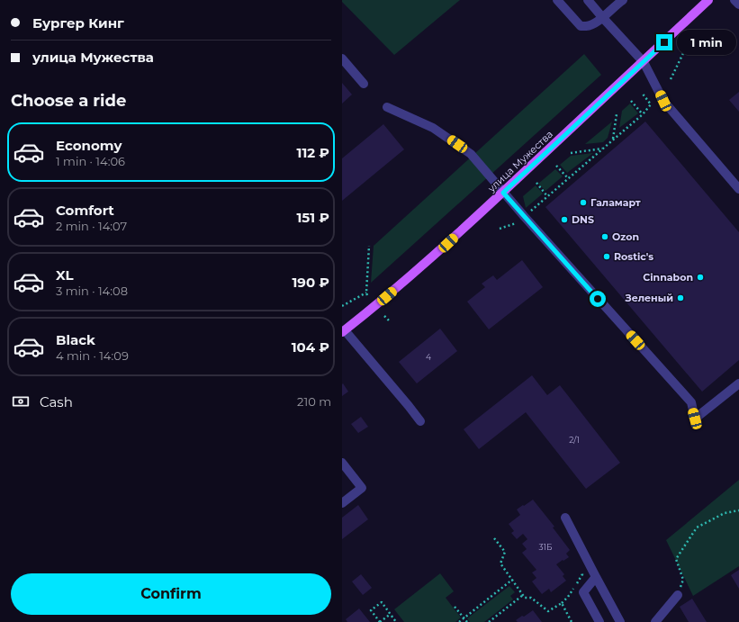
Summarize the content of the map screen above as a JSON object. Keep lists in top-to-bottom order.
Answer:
{
  "streets": {
    "main road": ["улица Мужества"]
  },
  "places": [
    "Галамарт",
    "DNS",
    "Ozon",
    "Rostic's",
    "Cinnabon",
    "Зеленый"
  ],
  "house_numbers": ["4", "2/1", "31Б"],
  "page": {
    "banner": ["Бургер Кинг", "улица Мужества"],
    "bubble": "1 min",
    "heading": "Choose a ride",
    "list": [
      {
        "name": "Economy",
        "note": "1 min · 14:06",
        "value": "112 ₽"
      },
      {
        "name": "Comfort",
        "note": "2 min · 14:07",
        "value": "151 ₽"
      },
      {
        "name": "XL",
        "note": "3 min · 14:08",
        "value": "190 ₽"
      },
      {
        "name": "Black",
        "note": "4 min · 14:09",
        "value": "104 ₽"
      }
    ],
    "pay": ["Cash", "210 m"],
    "buttons": "Confirm"
  }
}
